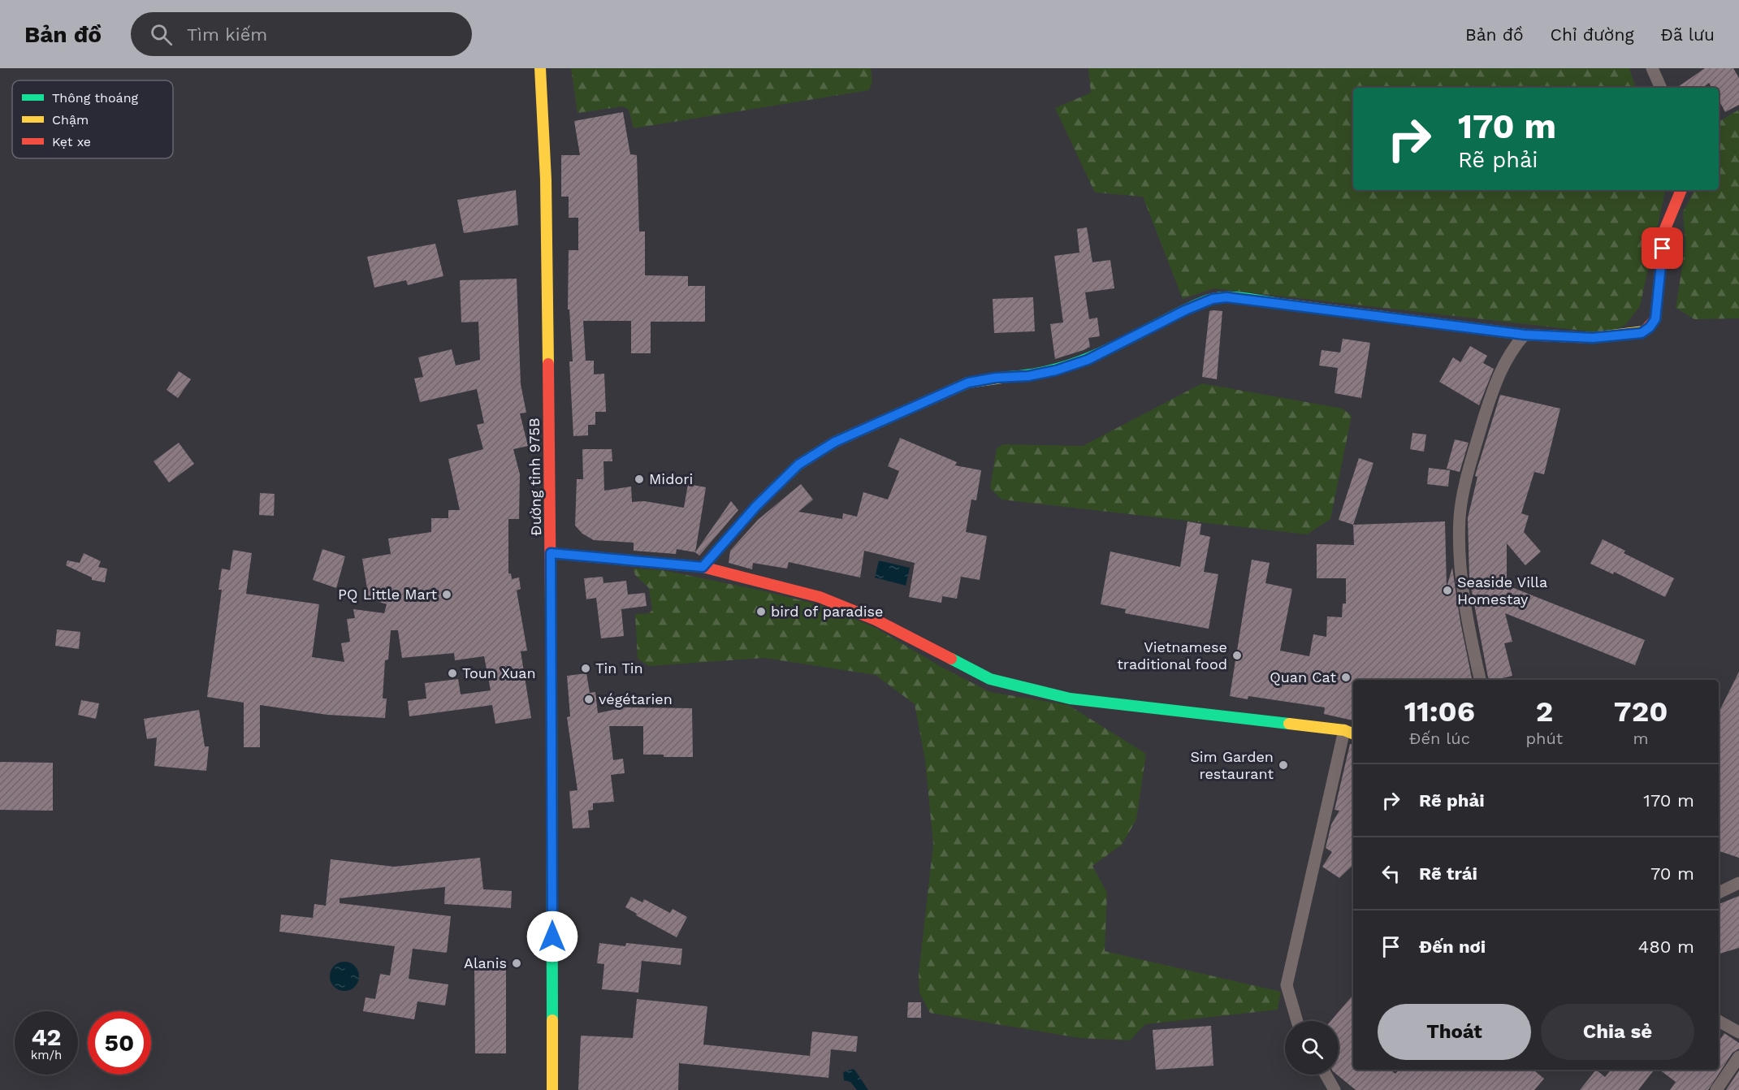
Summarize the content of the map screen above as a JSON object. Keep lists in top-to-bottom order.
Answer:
{
  "streets": {
    "street": ["Đường tỉnh 975B"]
  },
  "places": [
    "Midori",
    "Seaside Villa Homestay",
    "PQ Little Mart",
    "bird of paradise",
    "Vietnamese traditional food",
    "Tin Tin",
    "Toun Xuan",
    "Quan Cat",
    "végétarien",
    "Sim Garden restaurant",
    "Alanis"
  ],
  "legend": ["Thông thoáng", "Chậm", "Kẹt xe"],
  "page": {
    "header": "Bản đồ",
    "search": "Tìm kiếm",
    "nav": ["Bản đồ", "Chỉ đường", "Đã lưu"],
    "turn": ["170 m", "Rẽ phải"],
    "eta": [
      "11:06",
      "Đến lúc",
      "2",
      "phút",
      "720",
      "m"
    ],
    "list": [
      {
        "name": "Rẽ phải",
        "value": "170 m"
      },
      {
        "name": "Rẽ trái",
        "value": "70 m"
      },
      {
        "name": "Đến nơi",
        "value": "480 m"
      }
    ],
    "buttons": ["Thoát", "Chia sẻ"],
    "speed": "42 km/h",
    "limit": "50"
  }
}
